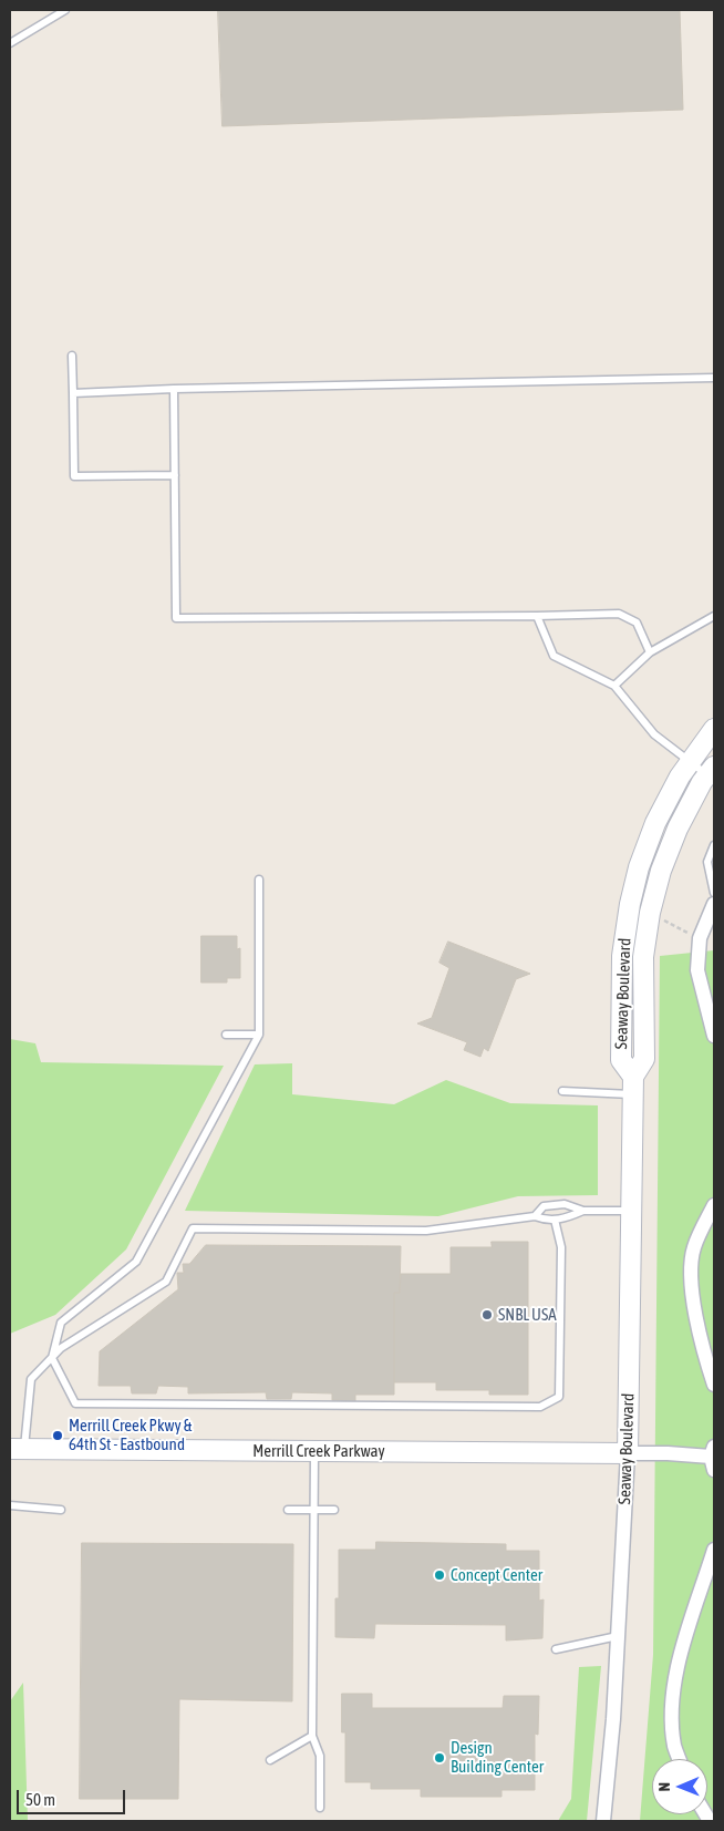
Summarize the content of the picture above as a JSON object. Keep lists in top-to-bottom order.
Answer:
{
  "streets": {
    "street": ["Seaway Boulevard", "Merrill Creek Parkway"]
  },
  "crossings": [
    ["Seaway Boulevard", "Merrill Creek Parkway"]
  ],
  "places": [
    "SNBL USA",
    "Merrill Creek Pkwy & 64th St - Eastbound",
    "Concept Center",
    "Design Building Center"
  ],
  "scale_bar": "50 m",
  "north": "left"
}
